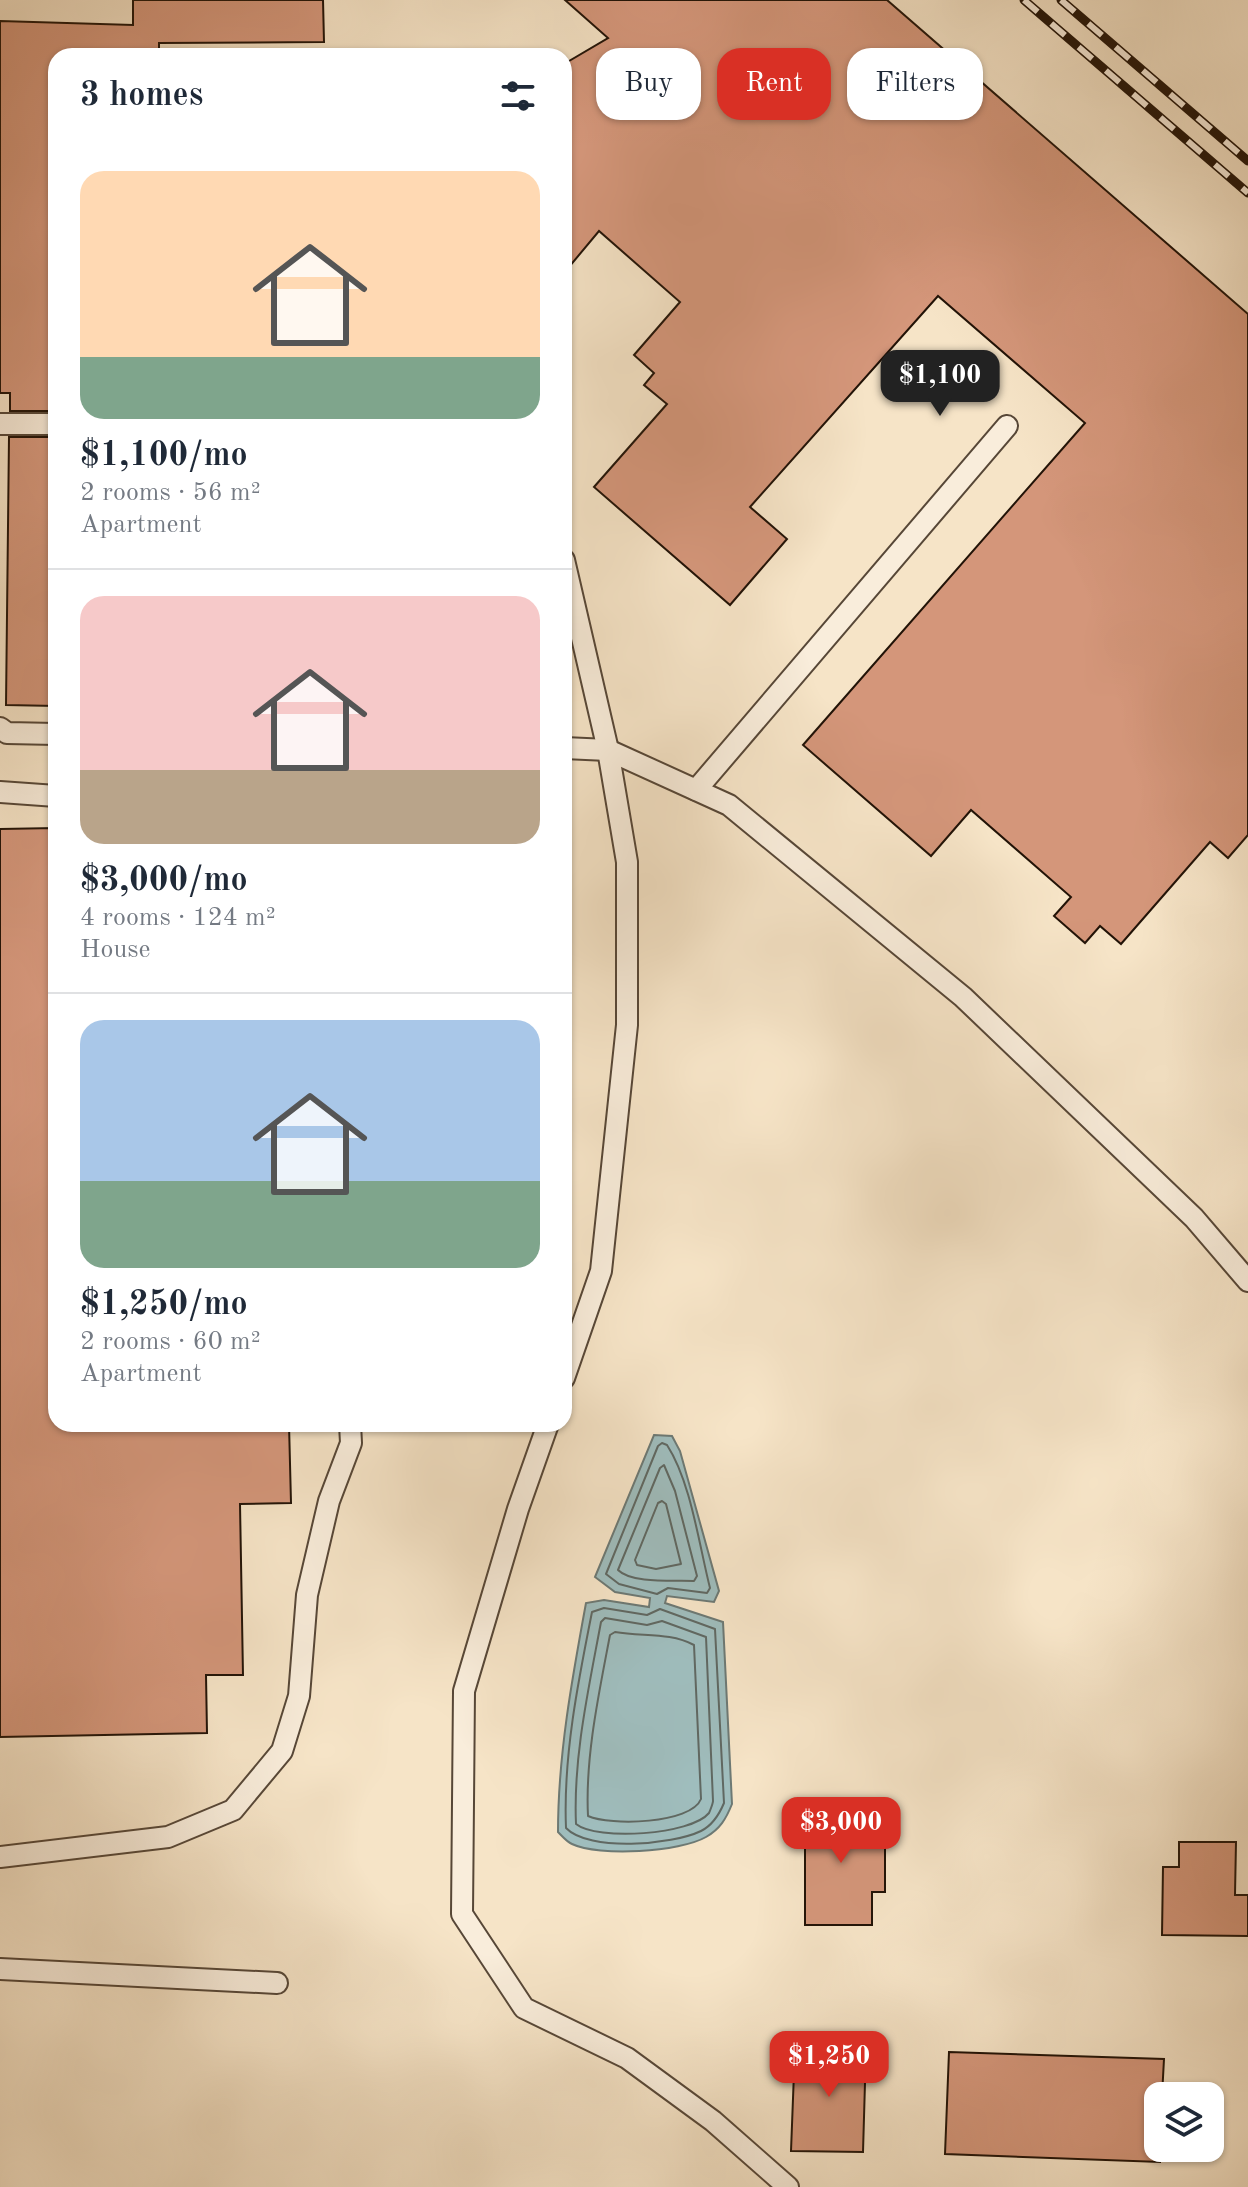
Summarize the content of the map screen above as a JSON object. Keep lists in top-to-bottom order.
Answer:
{
  "page": {
    "chip": ["Buy", "Rent", "Filters"],
    "heading": "3 homes",
    "list": [
      {
        "name": "$1,100/mo",
        "note": "2 rooms · 56 m² · Apartment"
      },
      {
        "name": "$3,000/mo",
        "note": "4 rooms · 124 m² · House"
      },
      {
        "name": "$1,250/mo",
        "note": "2 rooms · 60 m² · Apartment"
      }
    ],
    "price": ["$1,100", "$3,000", "$1,250"]
  }
}
